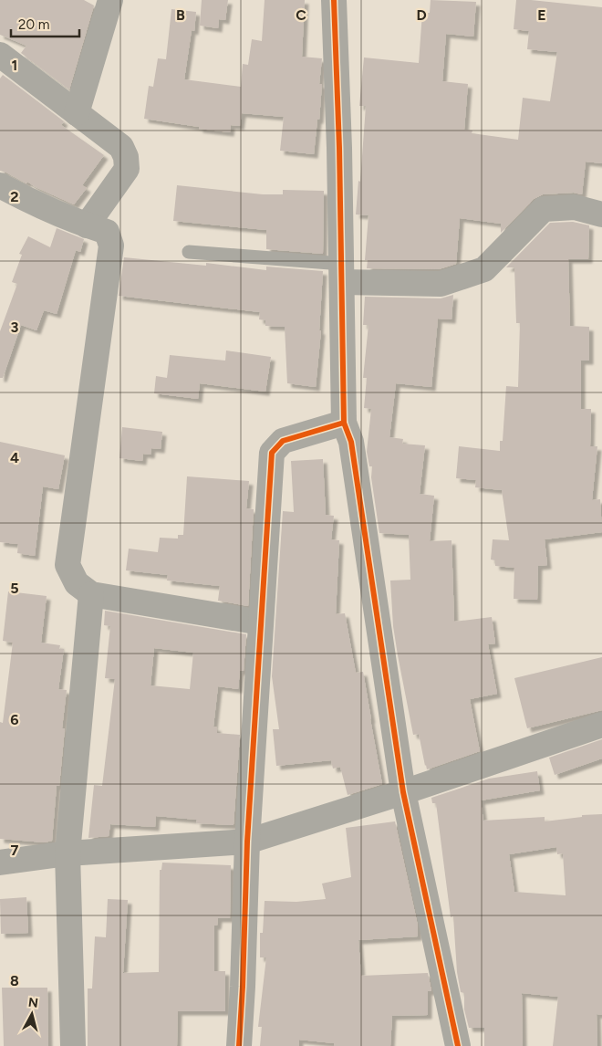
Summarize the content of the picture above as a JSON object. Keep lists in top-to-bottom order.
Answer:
{
  "scale_bar": "20 m",
  "north": "top",
  "grid": {
    "columns": [
      "B",
      "C",
      "D",
      "E"
    ],
    "rows": [
      "1",
      "2",
      "3",
      "4",
      "5",
      "6",
      "7",
      "8"
    ]
  }
}
